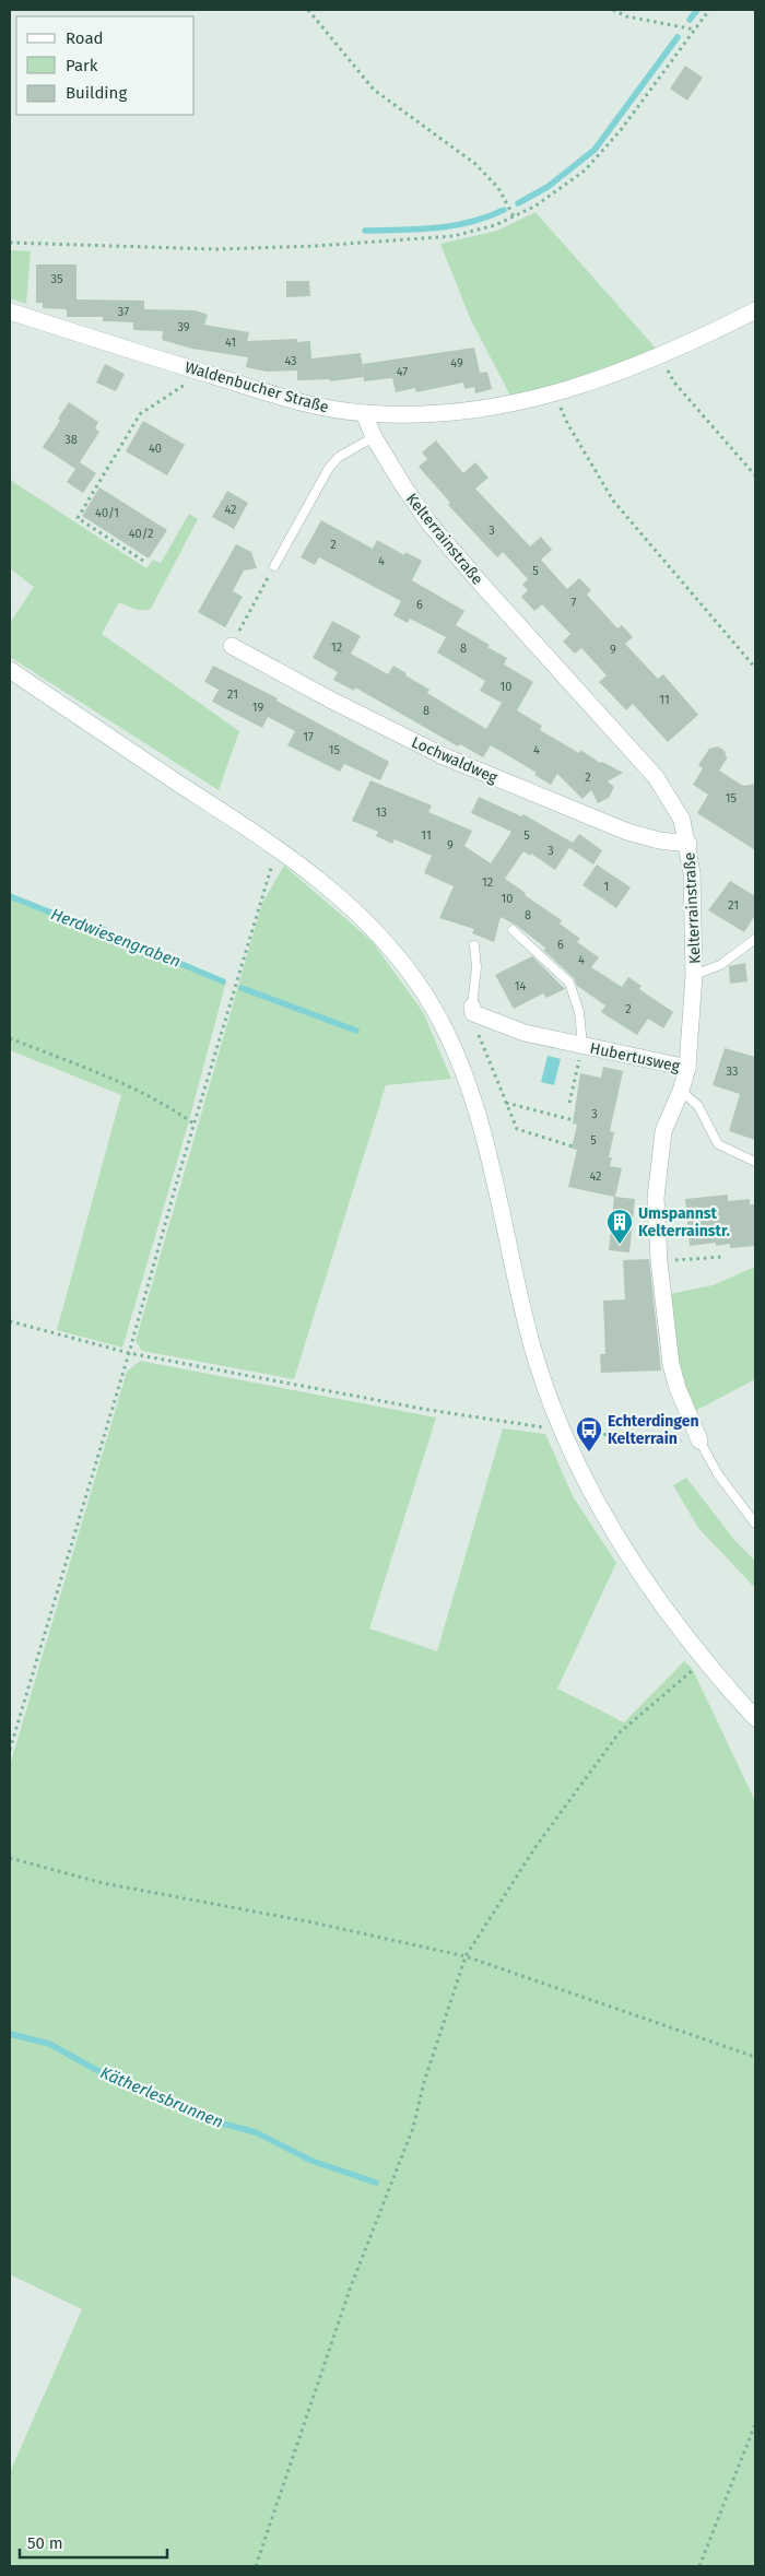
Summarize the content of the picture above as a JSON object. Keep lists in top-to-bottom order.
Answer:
{
  "streets": {
    "street": [
      "Waldenbucher Straße",
      "Kelterrainstraße",
      "Lochwaldweg",
      "Hubertusweg"
    ]
  },
  "crossings": [
    ["Waldenbucher Straße", "Kelterrainstraße"],
    ["Kelterrainstraße", "Lochwaldweg"],
    ["Kelterrainstraße", "Hubertusweg"]
  ],
  "water": ["Herdwiesengraben", "Kätherlesbrunnen"],
  "places": {
    "building": ["Umspannst Kelterrainstr."],
    "bus stop": ["Echterdingen Kelterrain"]
  },
  "house_numbers": [
    "35",
    "37",
    "39",
    "41",
    "43",
    "49",
    "47",
    "38",
    "40",
    "42",
    "40/1",
    "3",
    "40/2",
    "2",
    "4",
    "5",
    "7",
    "6",
    "12",
    "8",
    "9",
    "10",
    "21",
    "11",
    "19",
    "8",
    "17",
    "15",
    "4",
    "2",
    "15",
    "13",
    "11",
    "5",
    "9",
    "3",
    "12",
    "1",
    "10",
    "21",
    "8",
    "6",
    "4",
    "14",
    "2",
    "33",
    "3",
    "5",
    "42"
  ],
  "legend": ["Road", "Park", "Building"],
  "scale_bar": "50 m"
}
